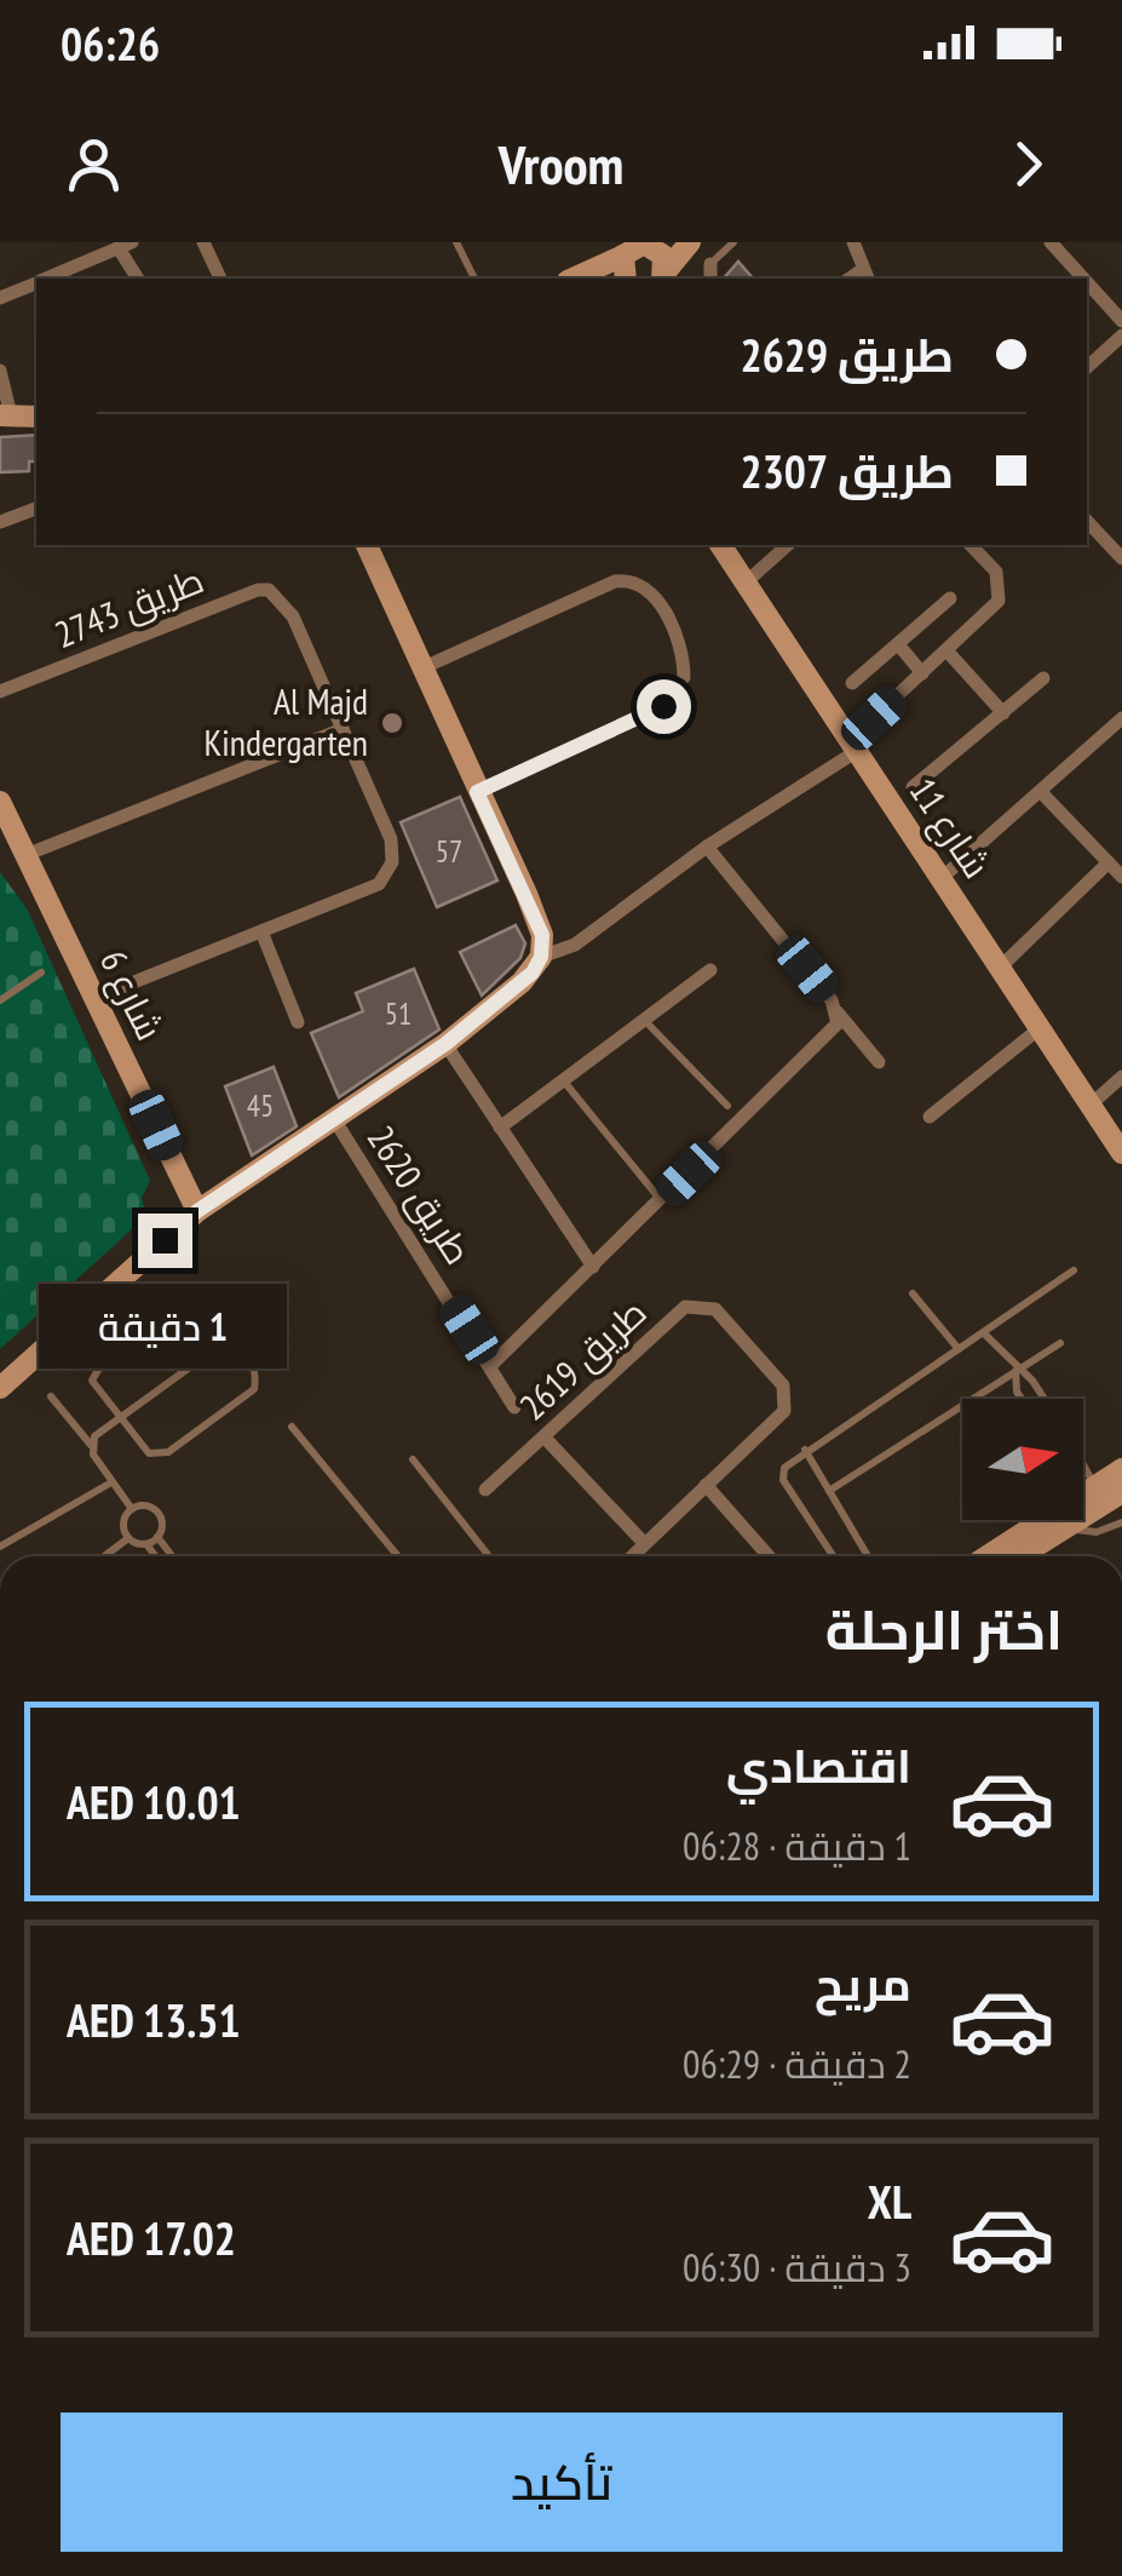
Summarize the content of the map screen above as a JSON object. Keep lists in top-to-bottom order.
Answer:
{
  "streets": {
    "street": [
      "طريق 2743",
      "شارع 11",
      "شارع 6",
      "طريق 2620",
      "طريق 2619"
    ]
  },
  "crossings": [
    ["طريق 2743", "شارع 6"]
  ],
  "places": ["Al Majd Kindergarten"],
  "house_numbers": ["57", "51", "45"],
  "north": "right",
  "page": {
    "status": "06:26",
    "header": "Vroom",
    "banner": ["طريق 2629", "طريق 2307"],
    "bubble": "1 دقيقة",
    "heading": "اختر الرحلة",
    "list": [
      {
        "name": "اقتصادي",
        "note": "1 دقيقة · 06:28",
        "value": "AED 10.01"
      },
      {
        "name": "مريح",
        "note": "2 دقيقة · 06:29",
        "value": "AED 13.51"
      },
      {
        "name": "XL",
        "note": "3 دقيقة · 06:30",
        "value": "AED 17.02"
      }
    ],
    "buttons": "تأكيد"
  }
}
